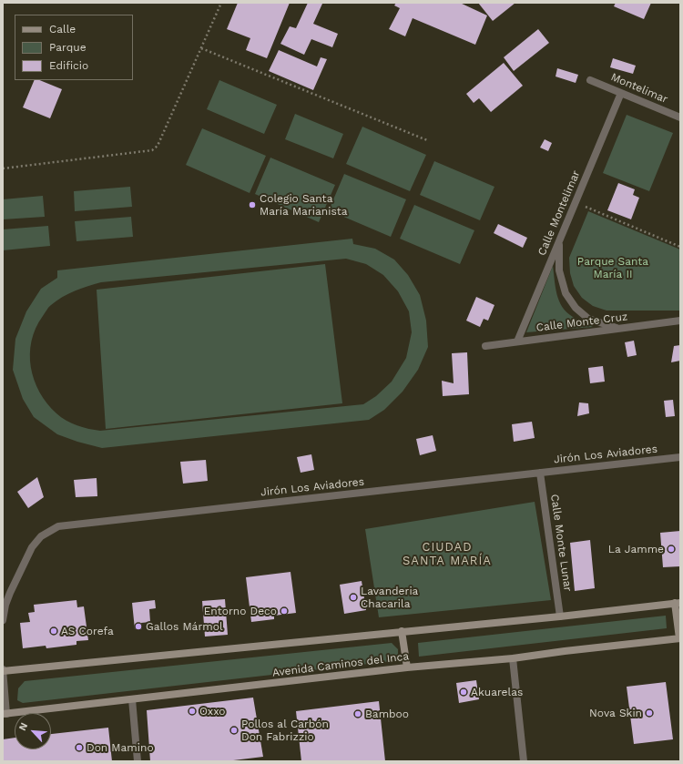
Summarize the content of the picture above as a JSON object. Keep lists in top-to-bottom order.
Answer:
{
  "streets": {
    "main road": ["Avenida Caminos del Inca"],
    "street": [
      "Montelimar",
      "Calle Montelimar",
      "Calle Monte Cruz",
      "Jirón Los Aviadores",
      "Calle Monte Lunar"
    ]
  },
  "crossings": [
    ["Montelimar", "Calle Montelimar"],
    ["Calle Montelimar", "Calle Monte Cruz"],
    ["Jirón Los Aviadores", "Calle Monte Lunar"]
  ],
  "districts": ["CIUDAD SANTA MARÍA"],
  "parks": ["Parque Santa María II"],
  "places": [
    "Colegio Santa María Marianista",
    "La Jamme",
    "Lavanderia Chacarila",
    "Entorno Deco",
    "Gallos Mármol",
    "AS Corefa",
    "Akuarelas",
    "Oxxo",
    "Nova Skin",
    "Bamboo",
    "Pollos al Carbón Don Fabrizzio",
    "Don Mamino"
  ],
  "legend": ["Calle", "Parque", "Edificio"],
  "north": "top left"
}
